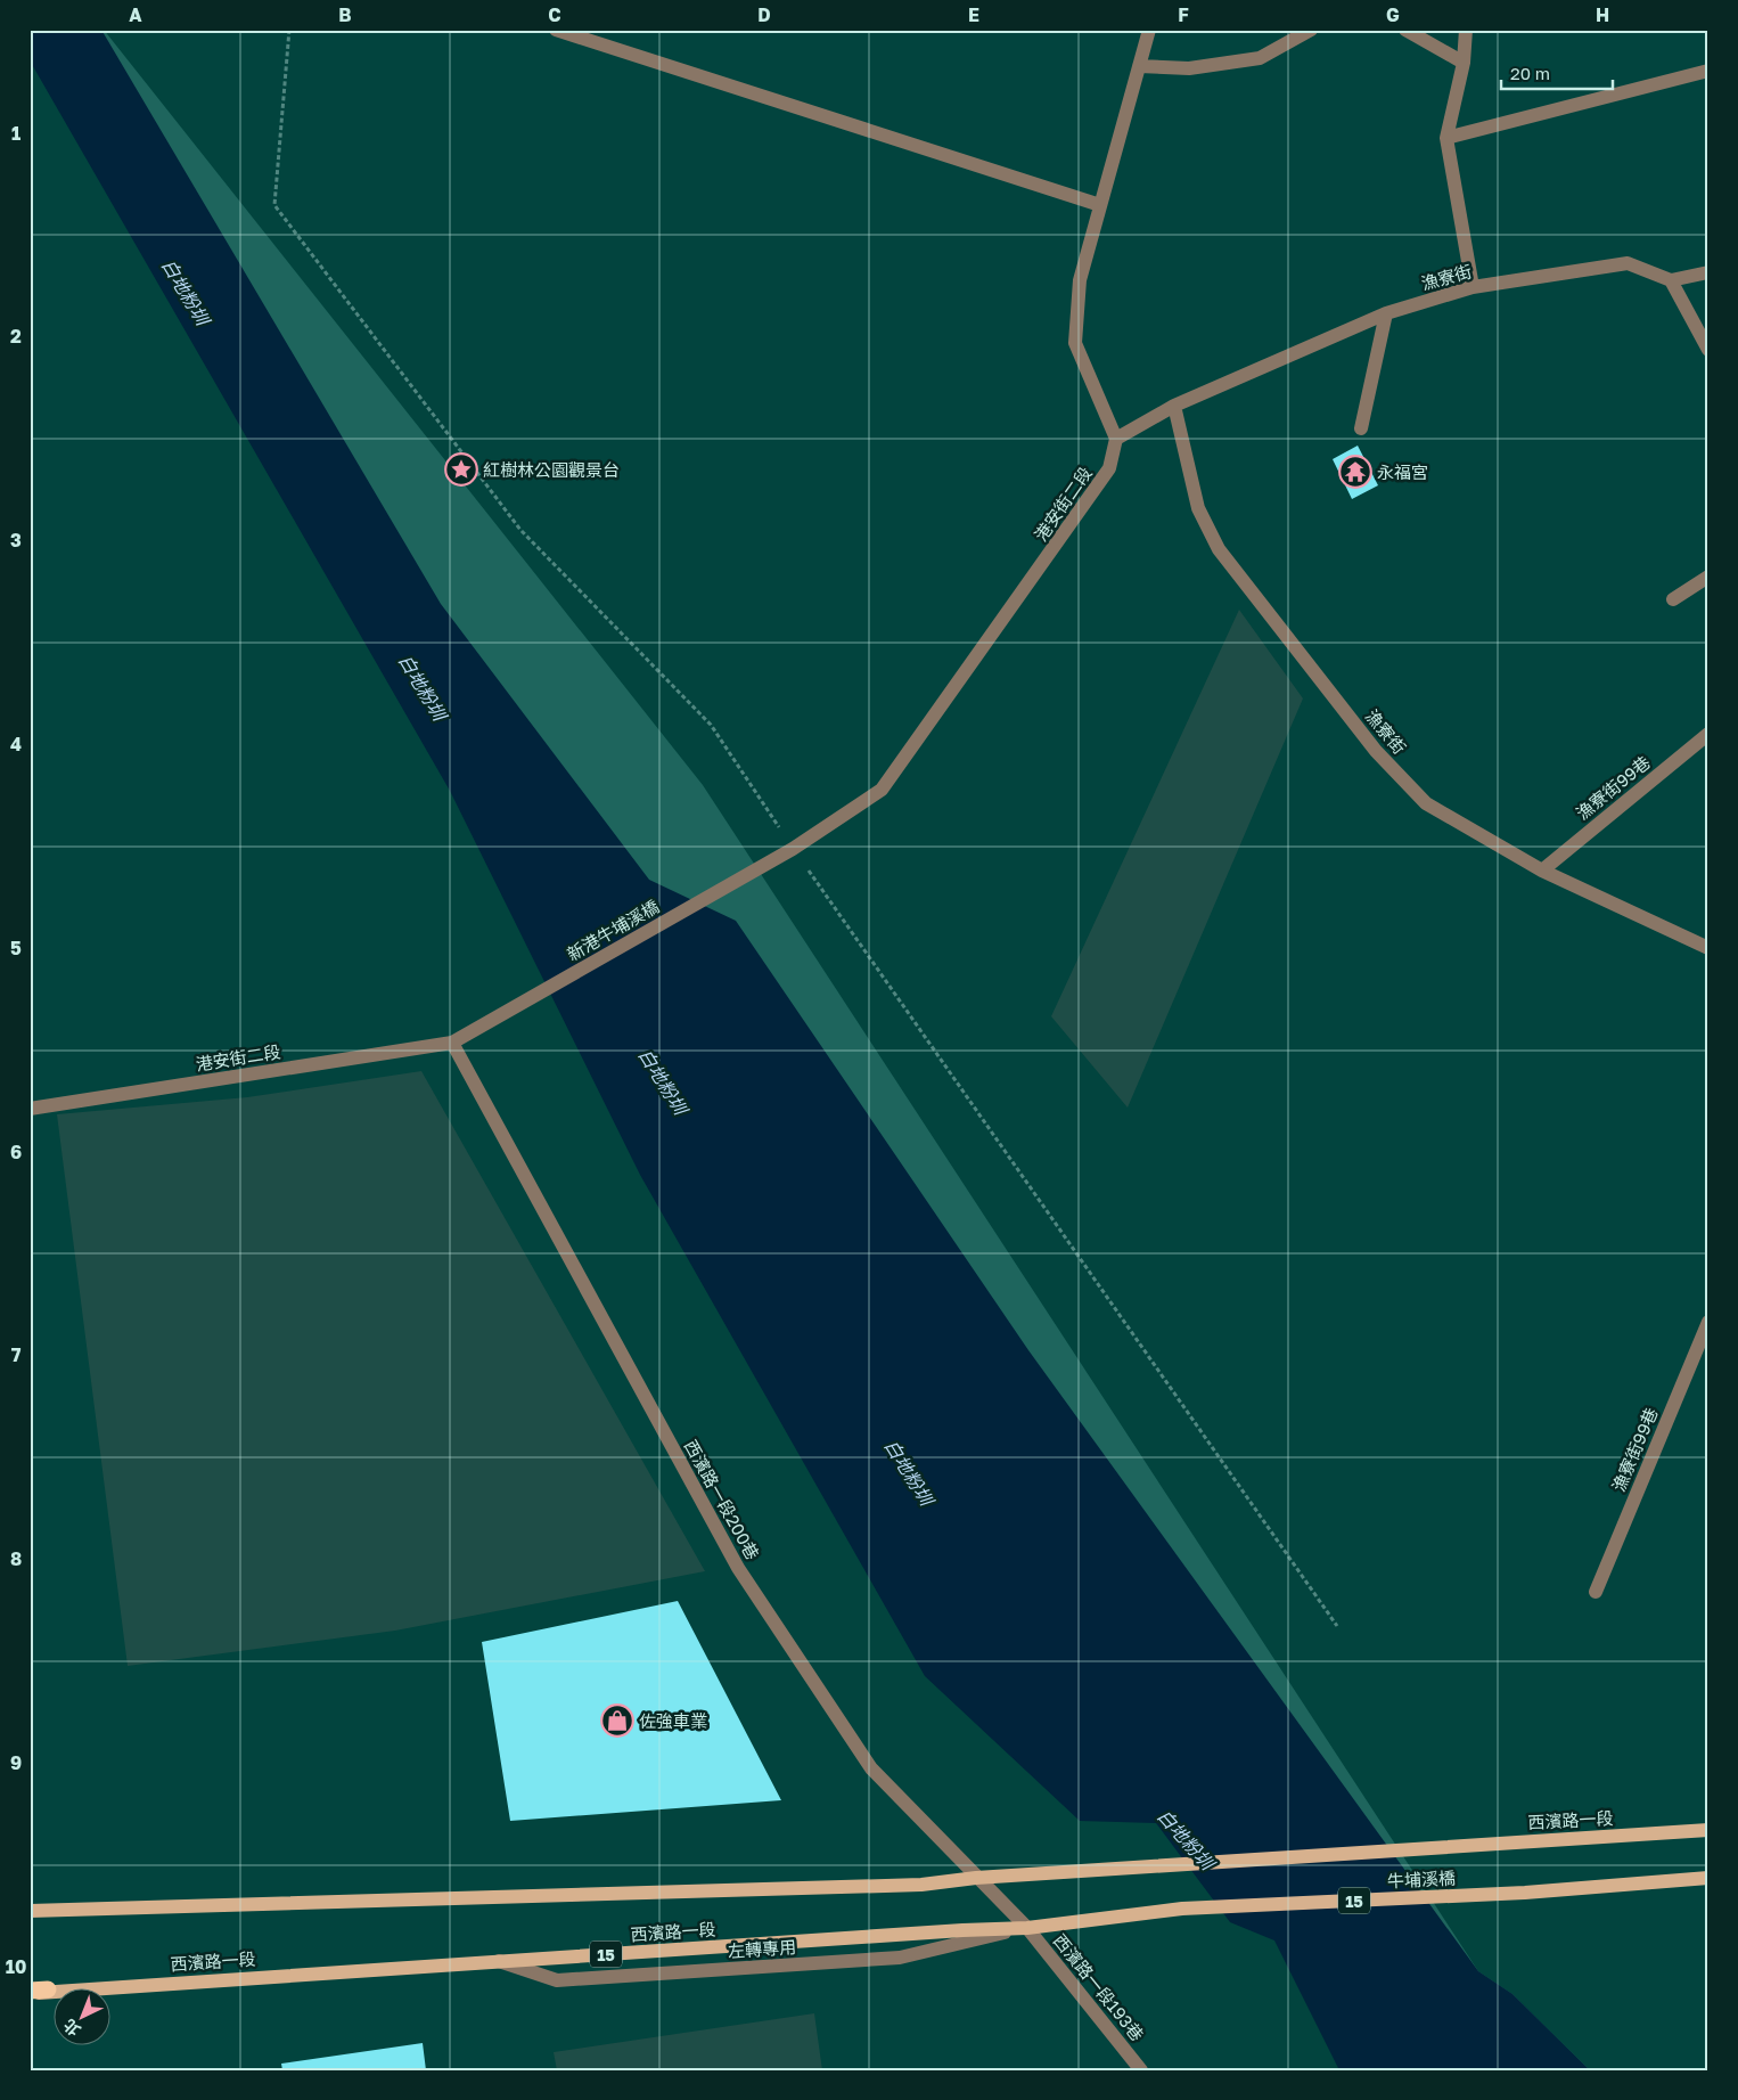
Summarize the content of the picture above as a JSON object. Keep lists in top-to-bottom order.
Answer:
{
  "streets": {
    "main road": ["西濱路一段", "牛埔溪橋", "15"],
    "street": [
      "漁寮街",
      "港安街二段",
      "漁寮街99巷",
      "新港牛埔溪橋",
      "西濱路一段200巷",
      "左轉專用",
      "西濱路一段193巷"
    ]
  },
  "crossings": [
    ["漁寮街", "港安街二段"],
    ["漁寮街", "漁寮街99巷"],
    ["港安街二段", "新港牛埔溪橋"],
    ["港安街二段", "西濱路一段200巷"],
    ["新港牛埔溪橋", "西濱路一段200巷"],
    ["西濱路一段200巷", "西濱路一段"],
    ["西濱路一段200巷", "牛埔溪橋"],
    ["西濱路一段200巷", "左轉專用"],
    ["西濱路一段200巷", "西濱路一段193巷"],
    ["西濱路一段", "牛埔溪橋"],
    ["西濱路一段", "左轉專用"],
    ["西濱路一段", "西濱路一段193巷"],
    ["左轉專用", "西濱路一段193巷"]
  ],
  "water": ["白地粉圳"],
  "places": {
    "place": ["紅樹林公園觀景台"],
    "temple": ["永福宮"],
    "shop": ["佐強車業"]
  },
  "scale_bar": "20 m",
  "north": "bottom left",
  "grid": {
    "columns": [
      "A",
      "B",
      "C",
      "D",
      "E",
      "F",
      "G",
      "H"
    ],
    "rows": [
      "1",
      "2",
      "3",
      "4",
      "5",
      "6",
      "7",
      "8",
      "9",
      "10"
    ]
  }
}
